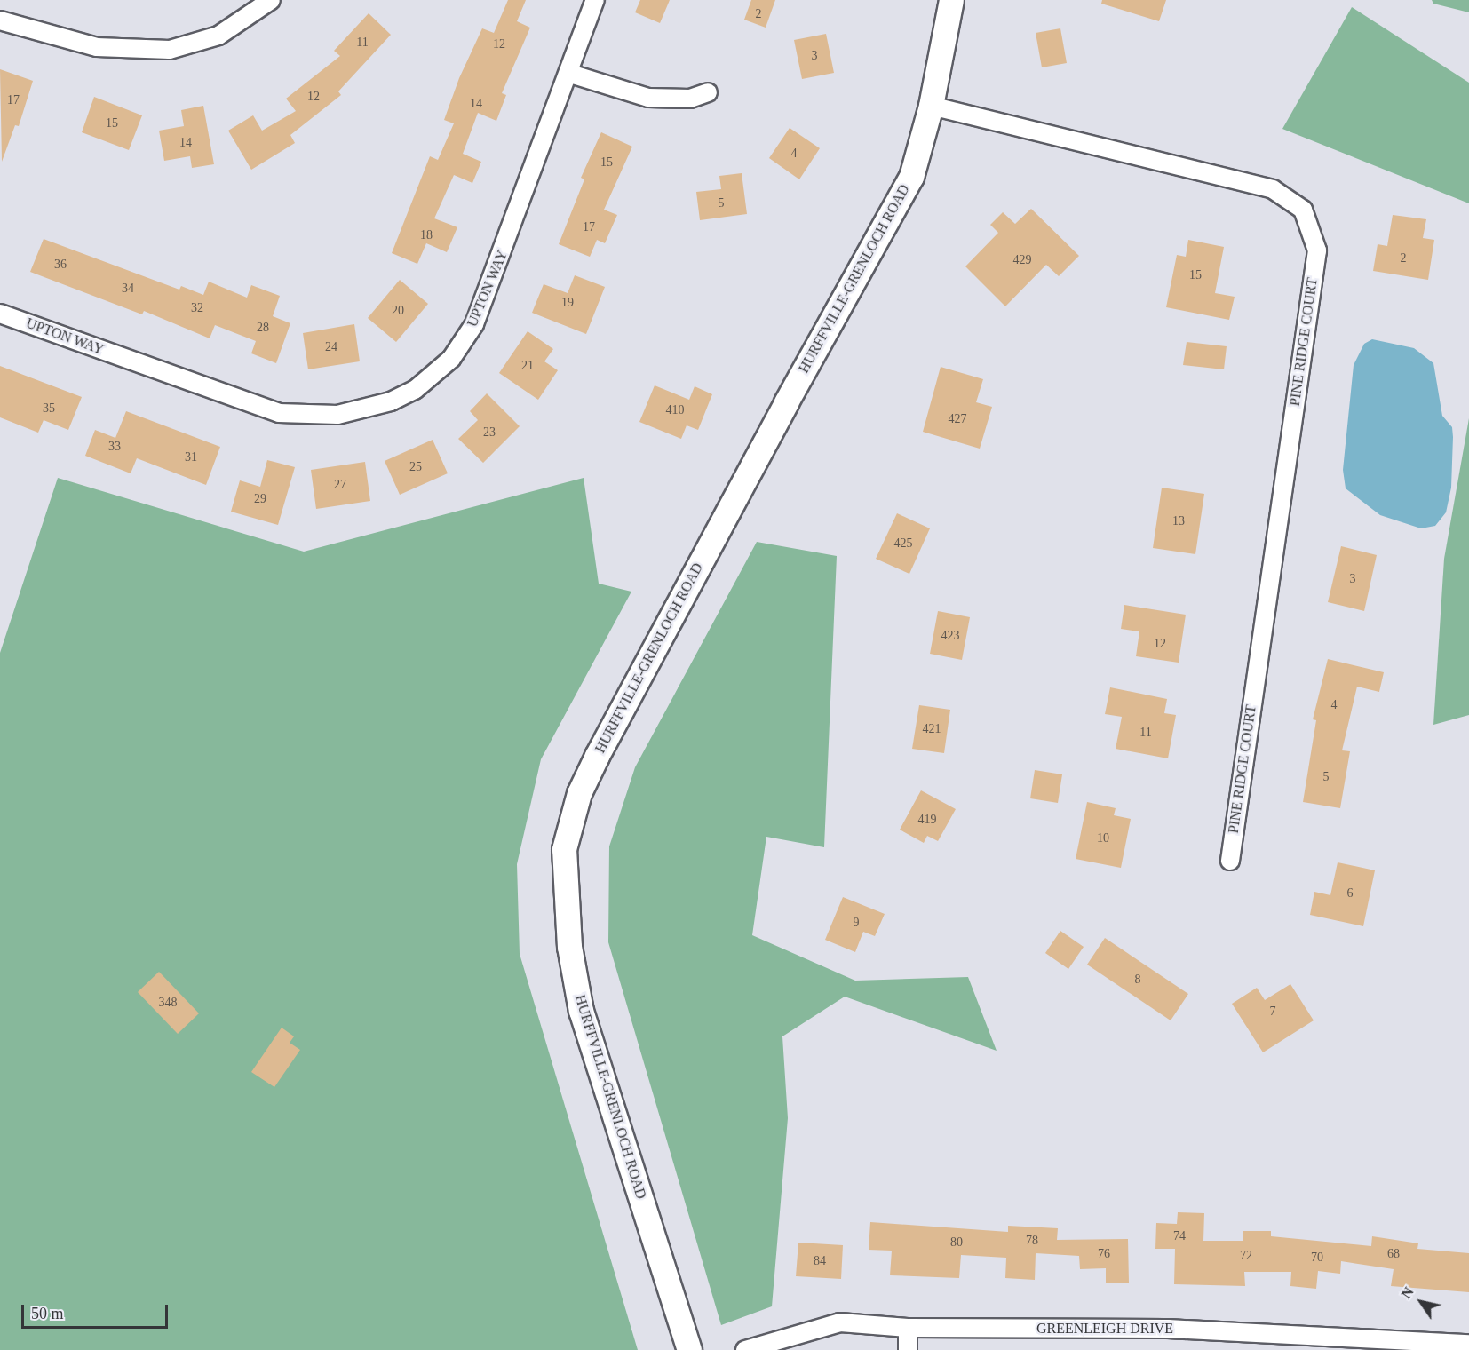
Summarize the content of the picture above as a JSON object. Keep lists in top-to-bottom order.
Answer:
{
  "streets": {
    "main road": ["HURFFVILLE-GRENLOCH ROAD"],
    "street": ["UPTON WAY", "PINE RIDGE COURT", "GREENLEIGH DRIVE"]
  },
  "crossings": [
    ["HURFFVILLE-GRENLOCH ROAD", "PINE RIDGE COURT"]
  ],
  "house_numbers": [
    "2",
    "11",
    "12",
    "3",
    "12",
    "17",
    "14",
    "15",
    "14",
    "4",
    "15",
    "5",
    "17",
    "18",
    "2",
    "429",
    "36",
    "15",
    "34",
    "19",
    "32",
    "20",
    "28",
    "24",
    "21",
    "35",
    "410",
    "427",
    "23",
    "33",
    "31",
    "25",
    "27",
    "29",
    "13",
    "425",
    "3",
    "423",
    "12",
    "4",
    "421",
    "11",
    "5",
    "419",
    "10",
    "6",
    "9",
    "8",
    "348",
    "7",
    "74",
    "78",
    "80",
    "76",
    "68",
    "72",
    "70",
    "84"
  ],
  "scale_bar": "50 m",
  "north": "top left"
}
